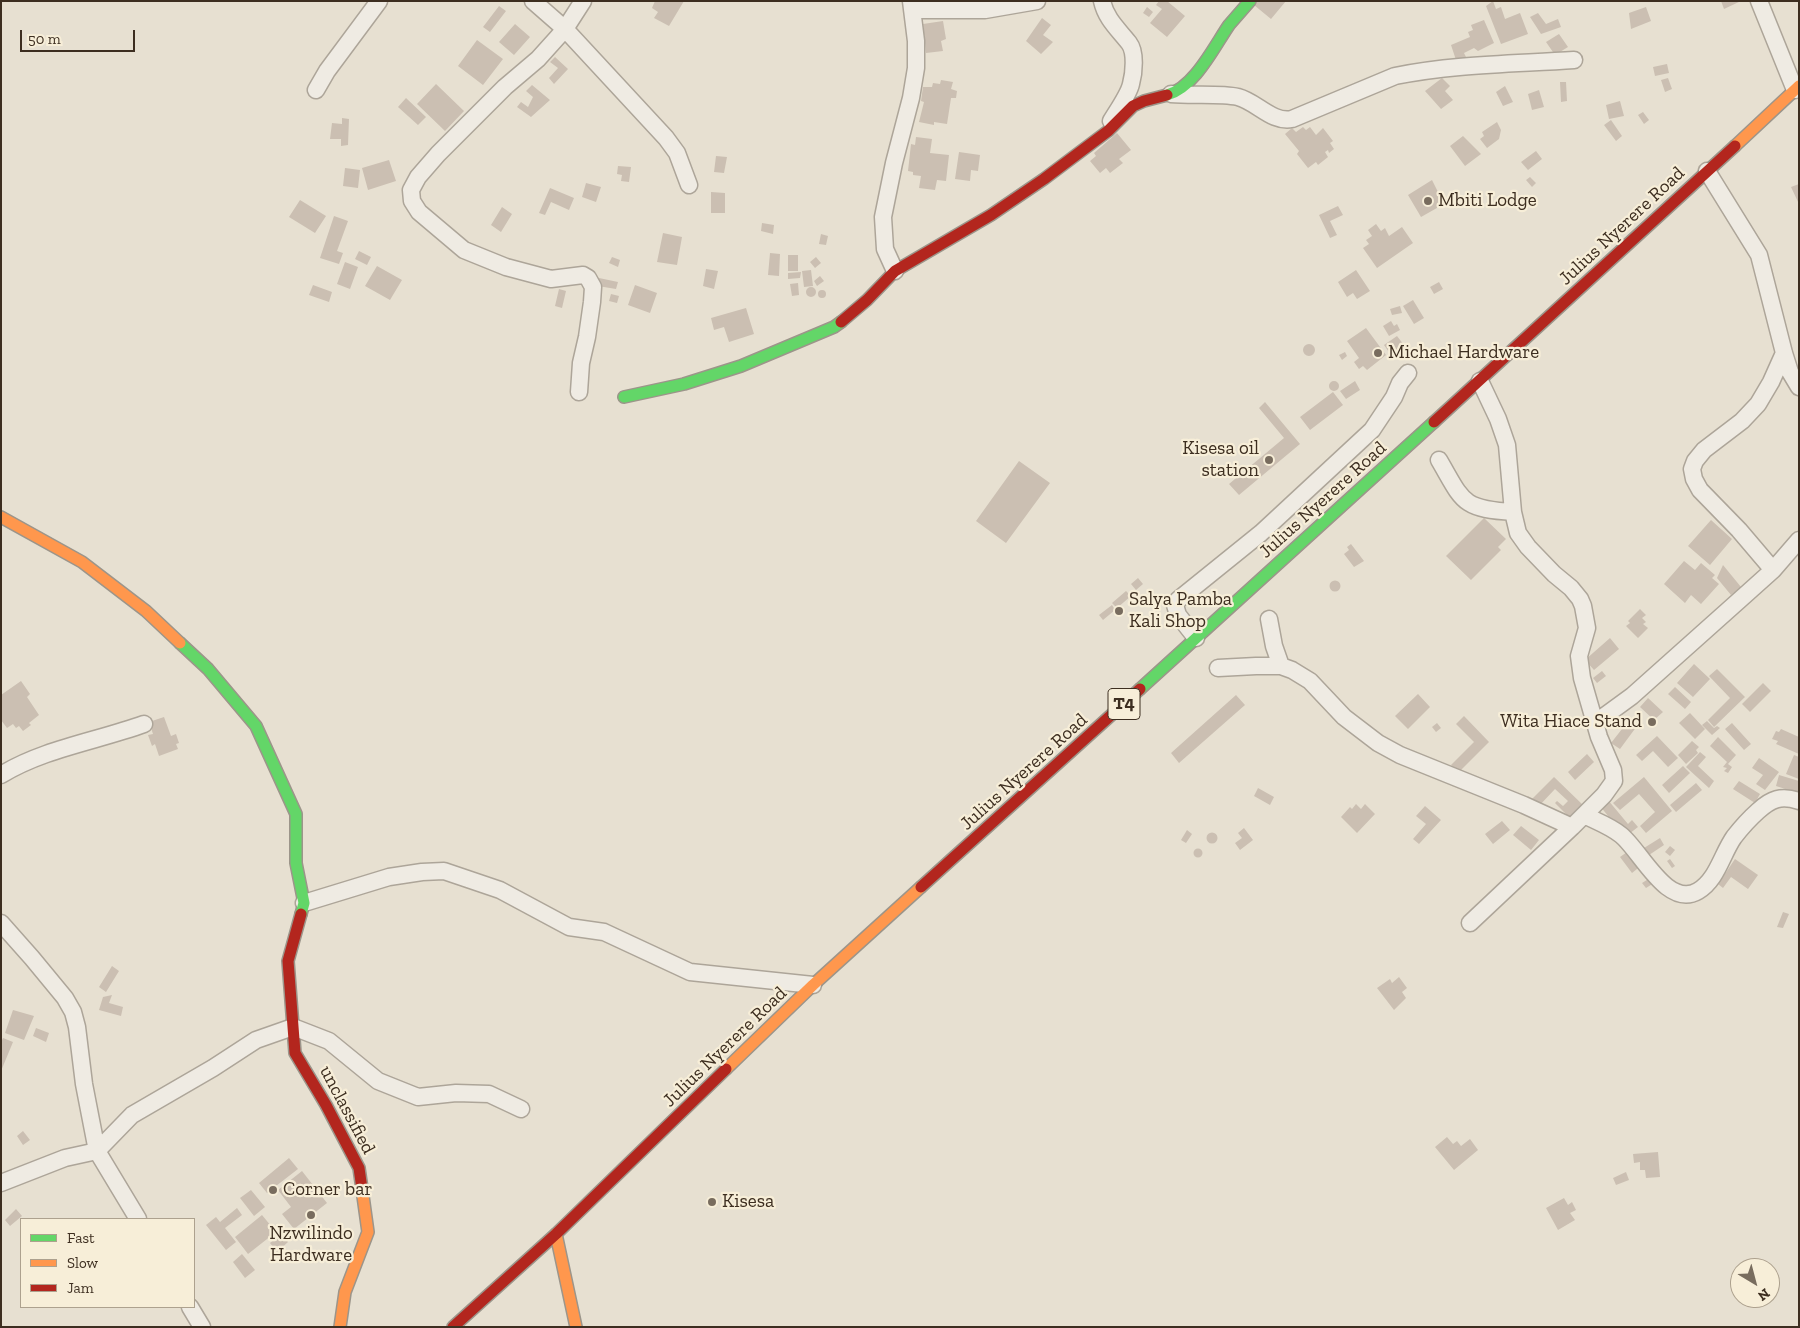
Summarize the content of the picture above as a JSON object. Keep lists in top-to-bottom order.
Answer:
{
  "streets": {
    "main road": ["Julius Nyerere Road", "T4", "unclassified"]
  },
  "places": [
    "Mbiti Lodge",
    "Michael Hardware",
    "Kisesa oil station",
    "Salya Pamba Kali Shop",
    "Wita Hiace Stand",
    "Corner bar",
    "Kisesa",
    "Nzwilindo Hardware"
  ],
  "legend": ["Fast", "Slow", "Jam"],
  "scale_bar": "50 m",
  "north": "bottom right"
}
